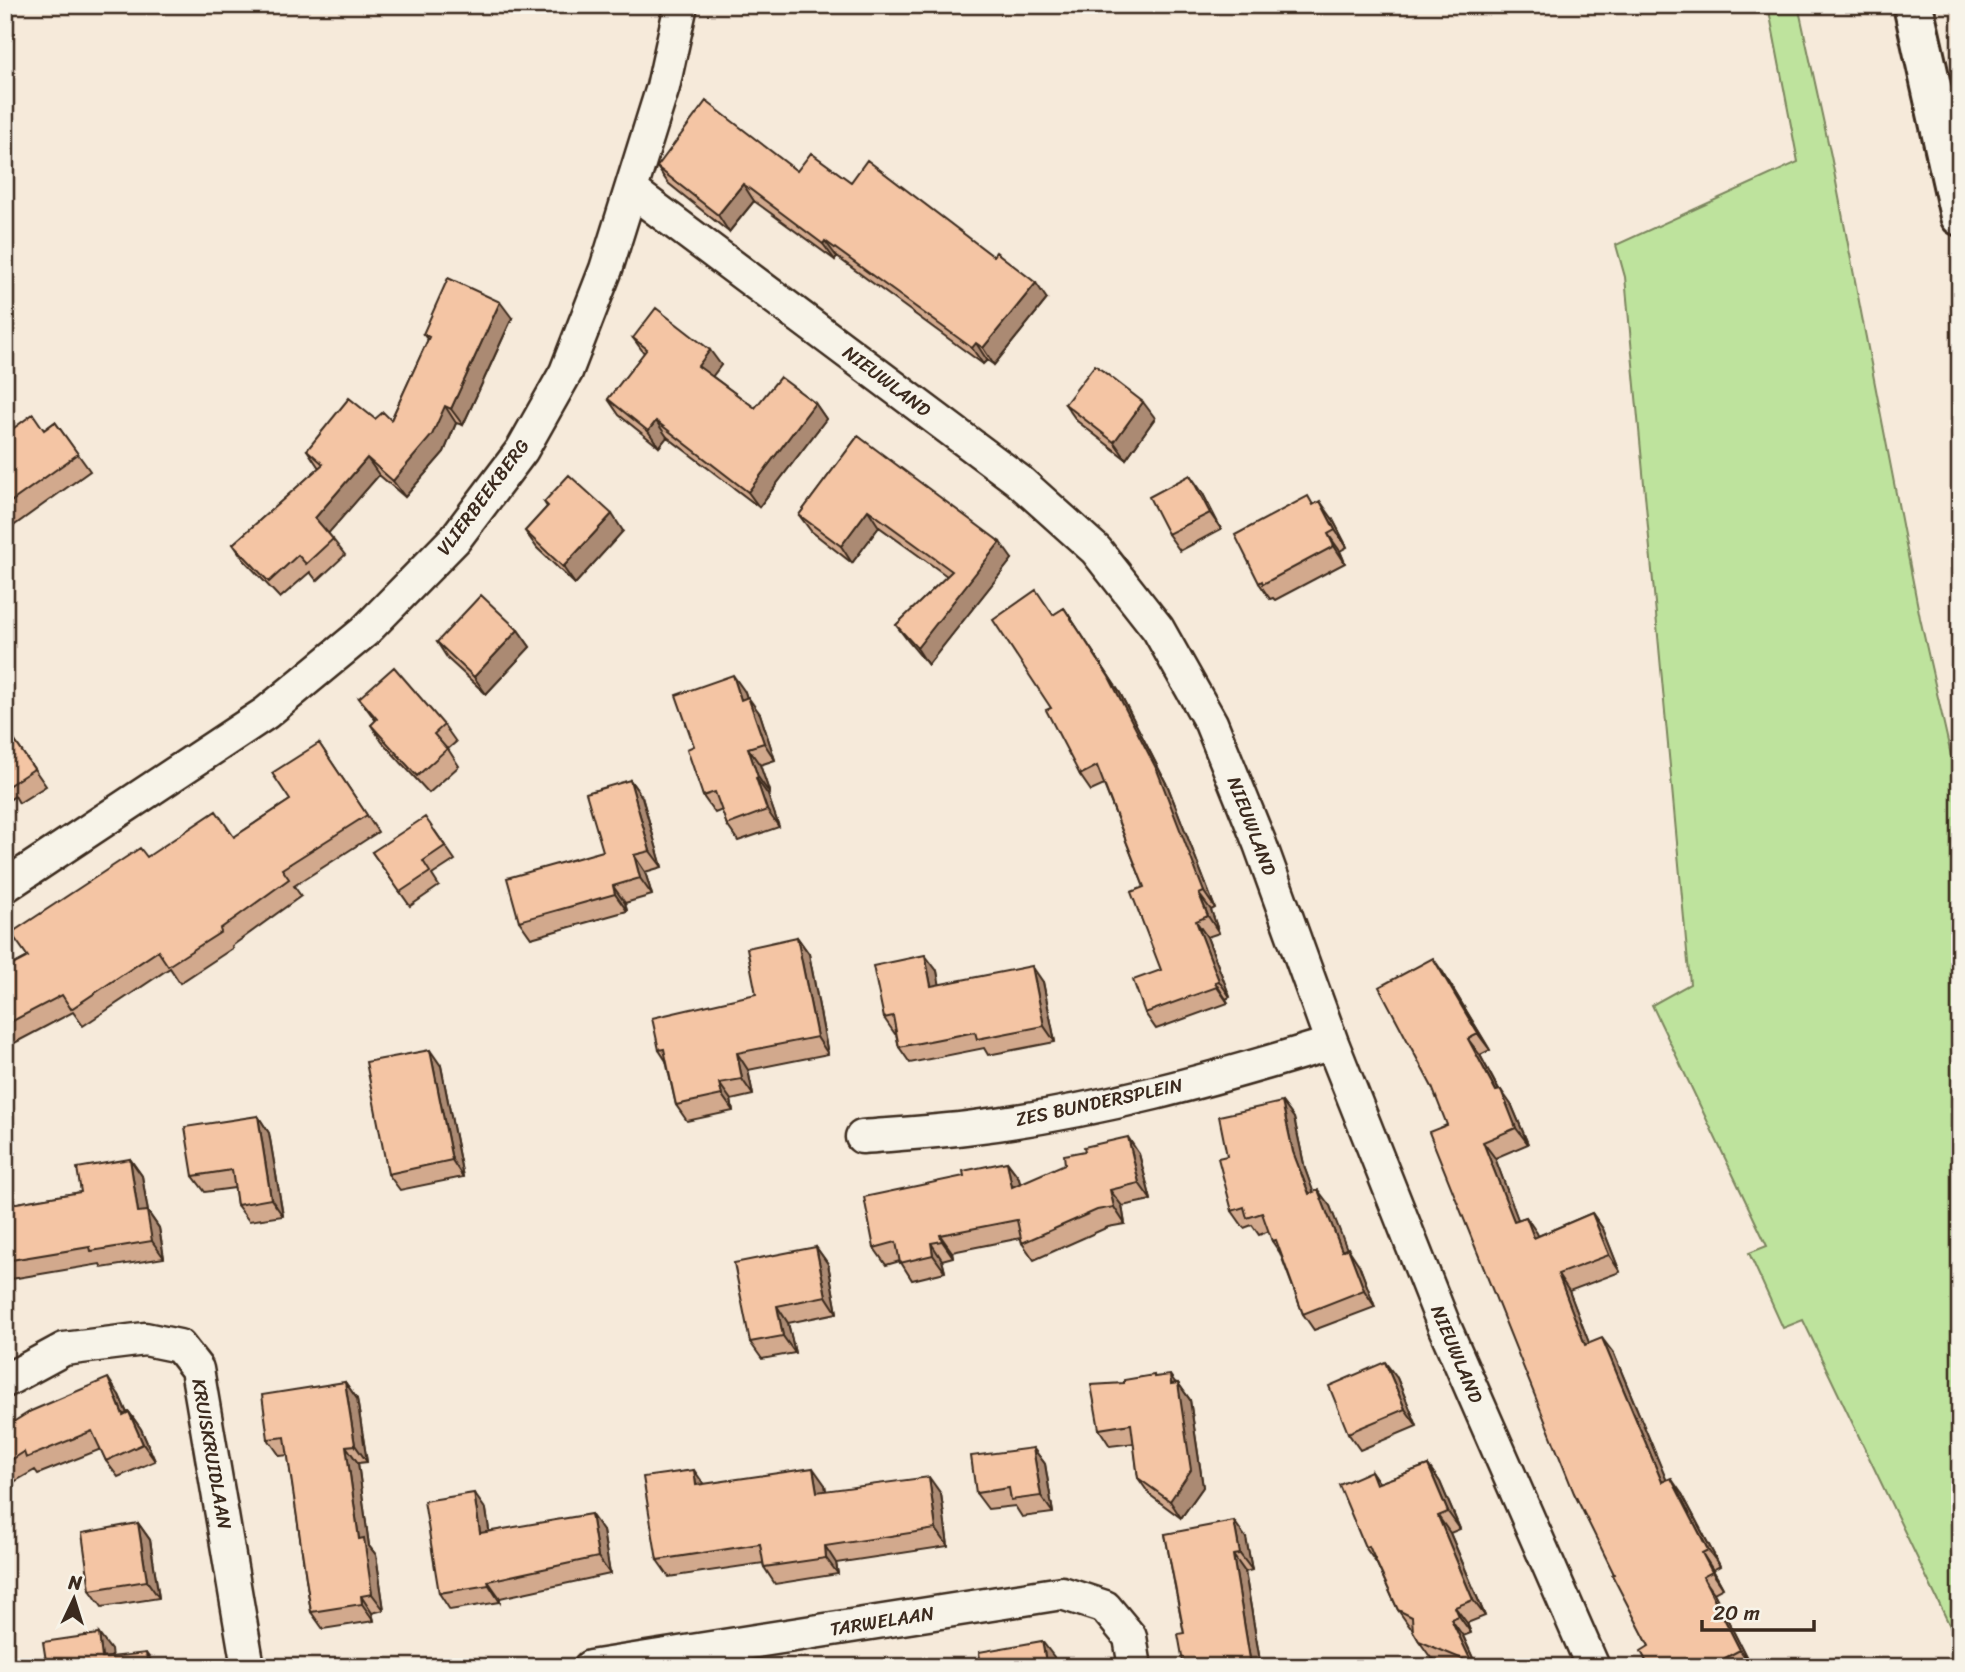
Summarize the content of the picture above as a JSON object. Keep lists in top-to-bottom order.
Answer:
{
  "streets": {
    "street": [
      "NIEUWLAND",
      "VLIERBEEKBERG",
      "ZES BUNDERSPLEIN",
      "KRUISKRUIDLAAN",
      "TARWELAAN"
    ]
  },
  "crossings": [
    ["NIEUWLAND", "VLIERBEEKBERG"],
    ["NIEUWLAND", "ZES BUNDERSPLEIN"]
  ],
  "scale_bar": "20 m",
  "north": "top"
}
